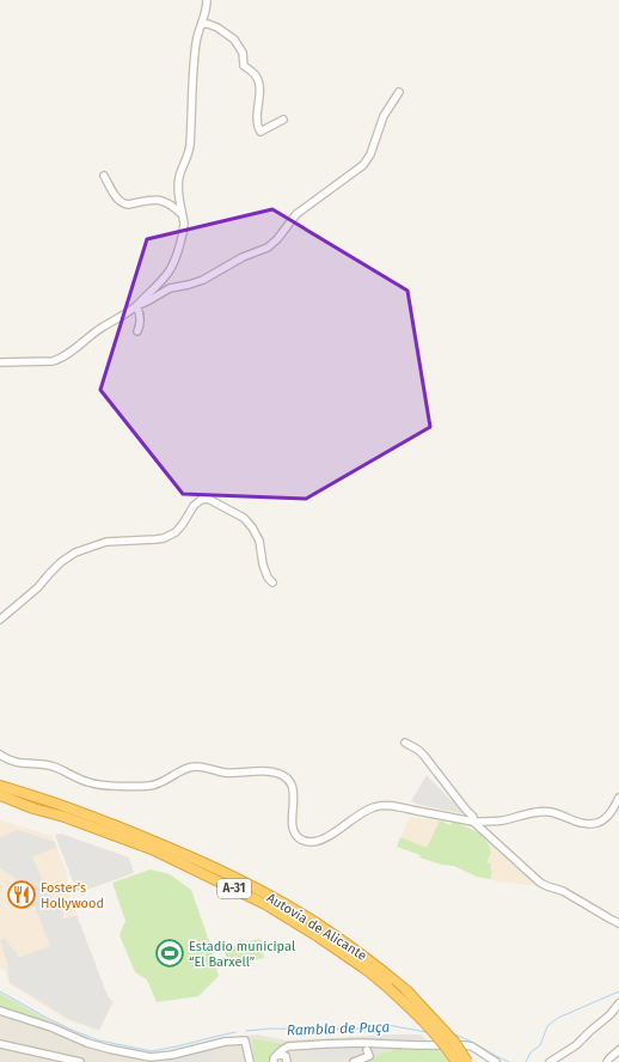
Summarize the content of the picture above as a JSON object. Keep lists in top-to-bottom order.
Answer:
{
  "streets": {
    "highway": ["A-31", "Autovía de Alicante"]
  },
  "water": ["Rambla de Puça"],
  "places": {
    "restaurant": ["Foster's Hollywood"],
    "sports": ["Estadio municipal “El Barxell”"]
  }
}
